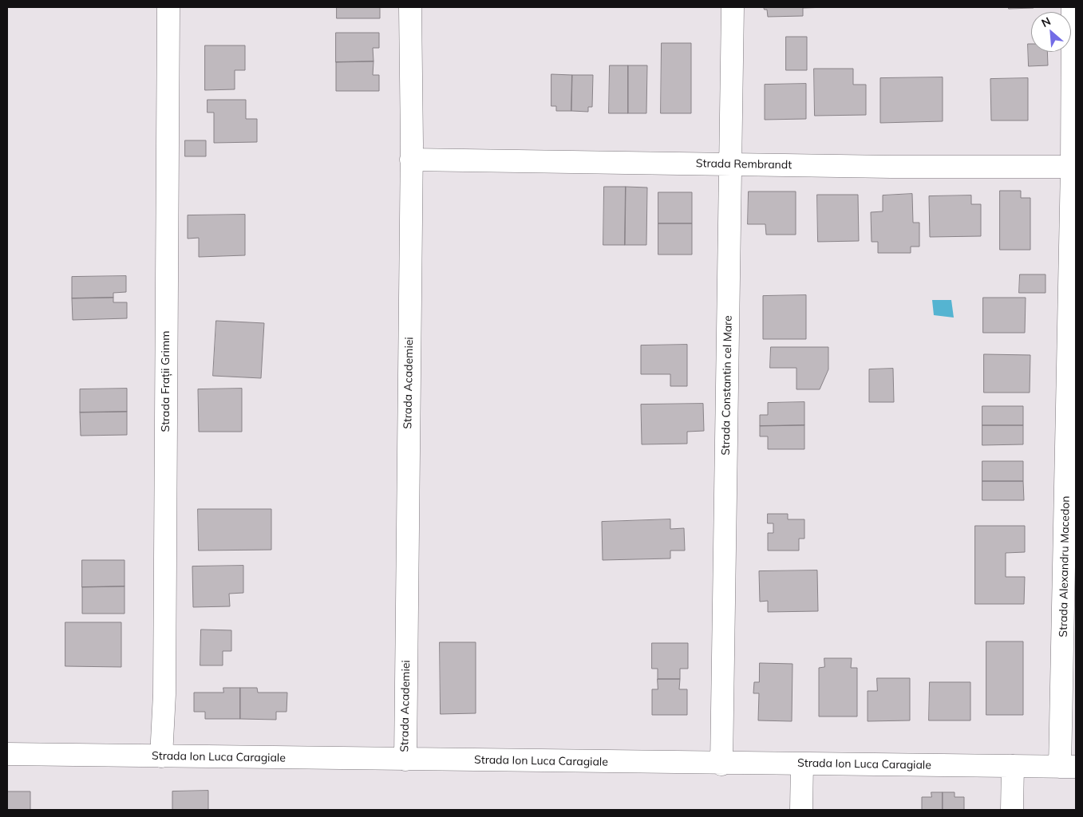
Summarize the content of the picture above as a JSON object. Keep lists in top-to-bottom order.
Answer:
{
  "streets": {
    "street": [
      "Strada Rembrandt",
      "Strada Frații Grimm",
      "Strada Academiei",
      "Strada Constantin cel Mare",
      "Strada Alexandru Macedon",
      "Strada Ion Luca Caragiale"
    ]
  },
  "crossings": [
    ["Strada Rembrandt", "Strada Academiei"],
    ["Strada Rembrandt", "Strada Constantin cel Mare"],
    ["Strada Rembrandt", "Strada Alexandru Macedon"],
    ["Strada Frații Grimm", "Strada Ion Luca Caragiale"],
    ["Strada Academiei", "Strada Ion Luca Caragiale"],
    ["Strada Constantin cel Mare", "Strada Ion Luca Caragiale"],
    ["Strada Alexandru Macedon", "Strada Ion Luca Caragiale"]
  ],
  "north": "top left"
}
